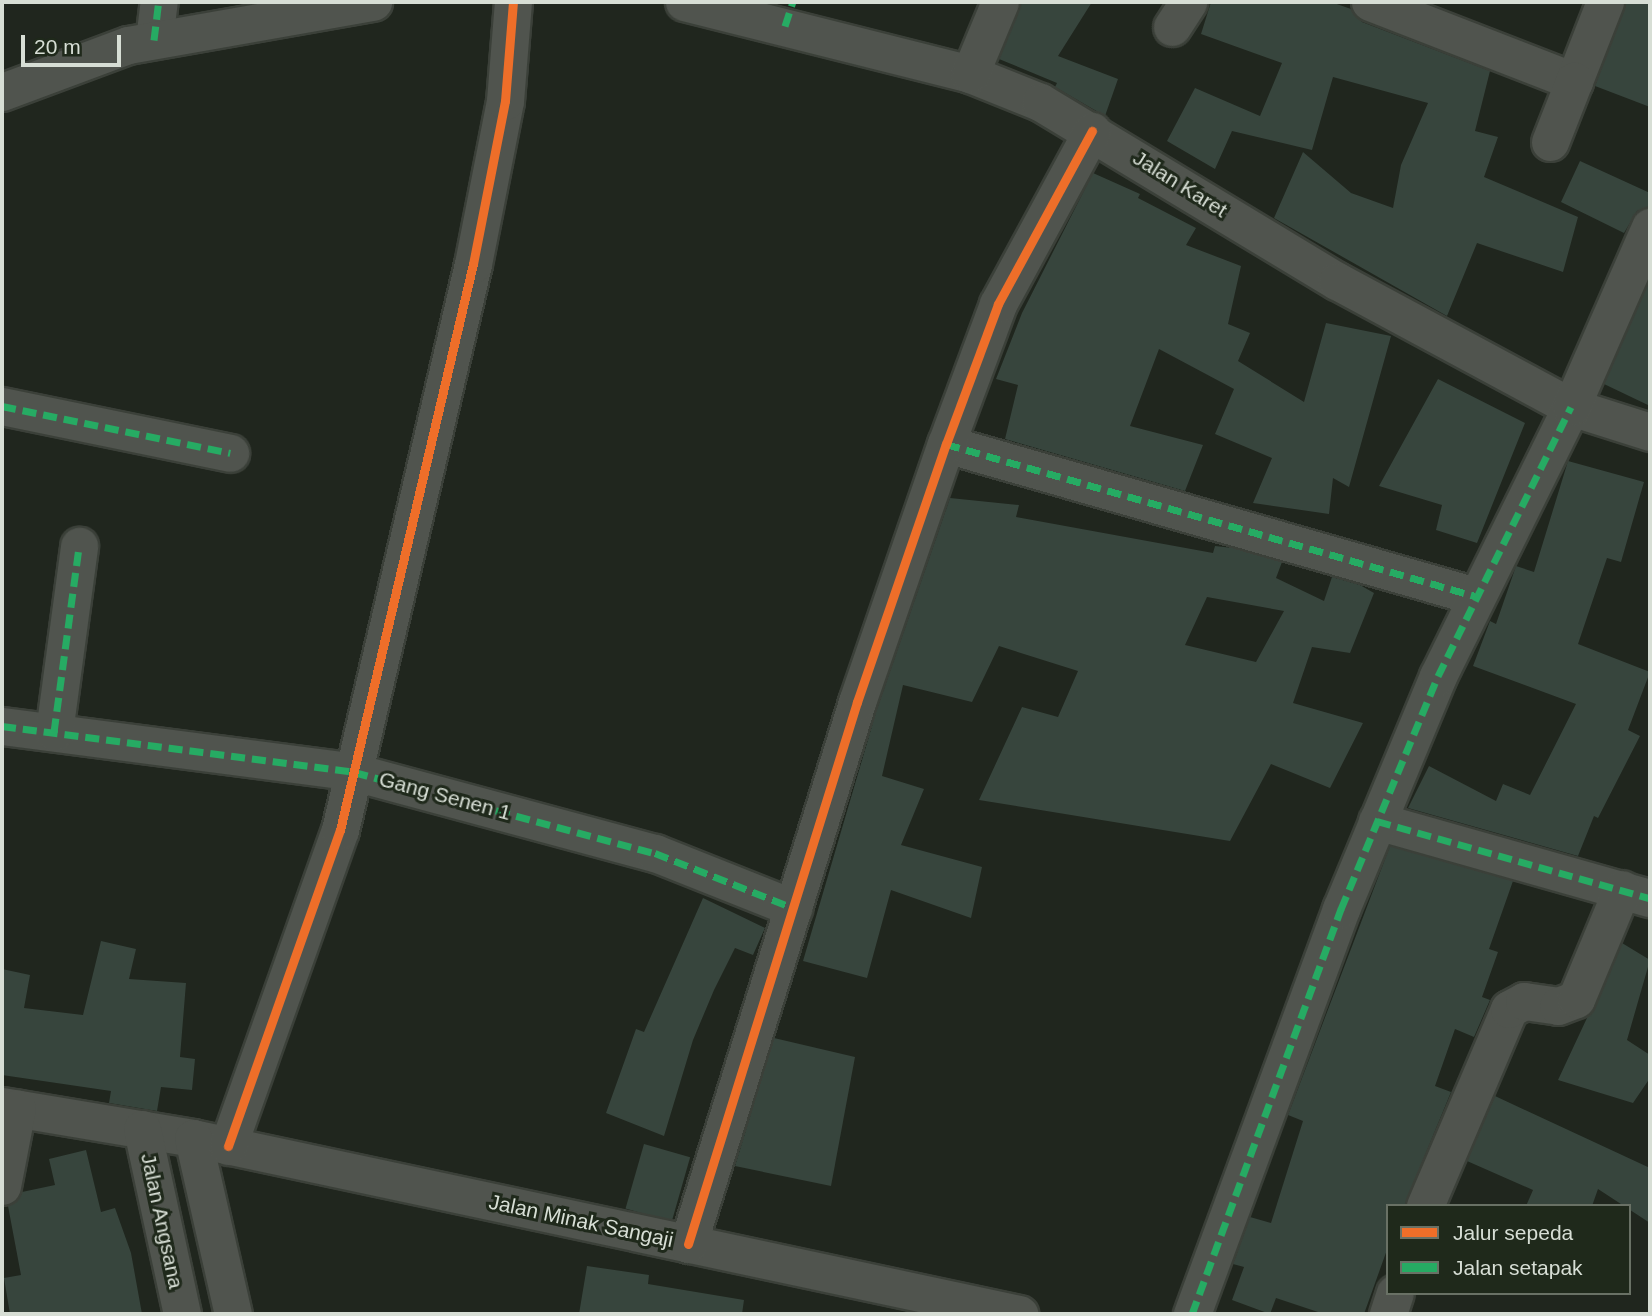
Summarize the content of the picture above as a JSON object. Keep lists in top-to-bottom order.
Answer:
{
  "streets": {
    "street": [
      "Jalan Karet",
      "Gang Senen 1",
      "Jalan Angsana",
      "Jalan Minak Sangaji"
    ]
  },
  "crossings": [
    ["Jalan Angsana", "Jalan Minak Sangaji"]
  ],
  "legend": ["Jalur sepeda", "Jalan setapak"],
  "scale_bar": "20 m"
}
